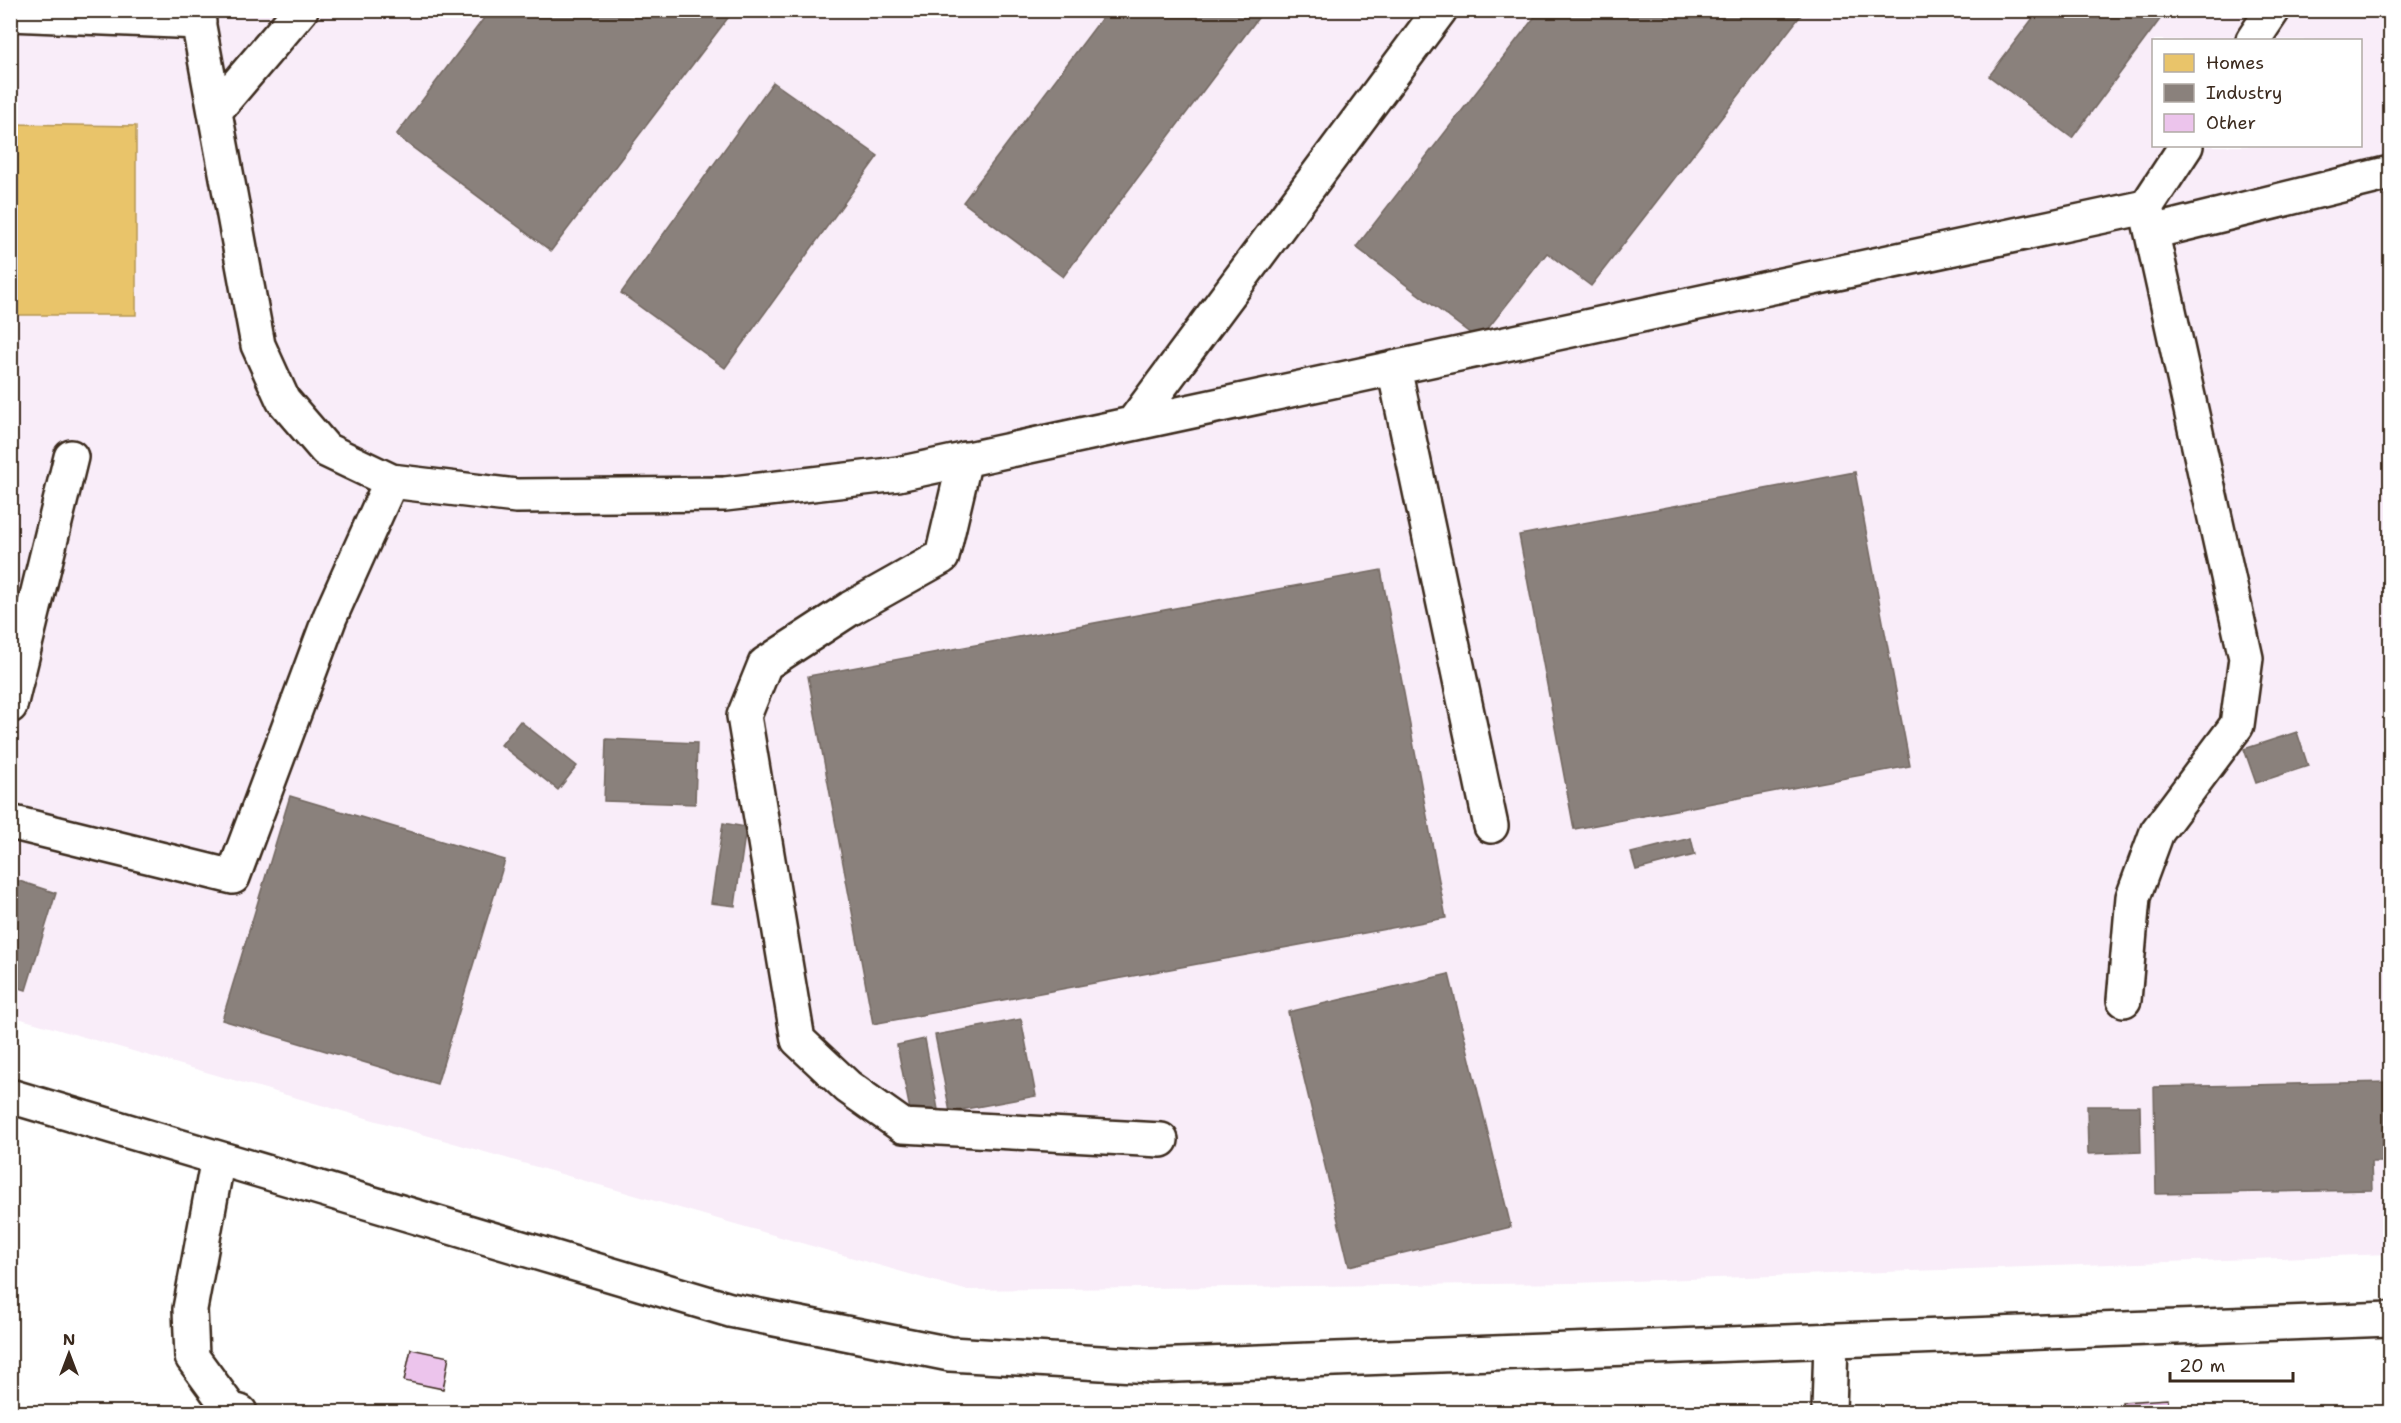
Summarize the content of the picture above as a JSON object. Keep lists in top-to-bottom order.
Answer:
{
  "legend": ["Homes", "Industry", "Other"],
  "scale_bar": "20 m",
  "north": "top"
}
